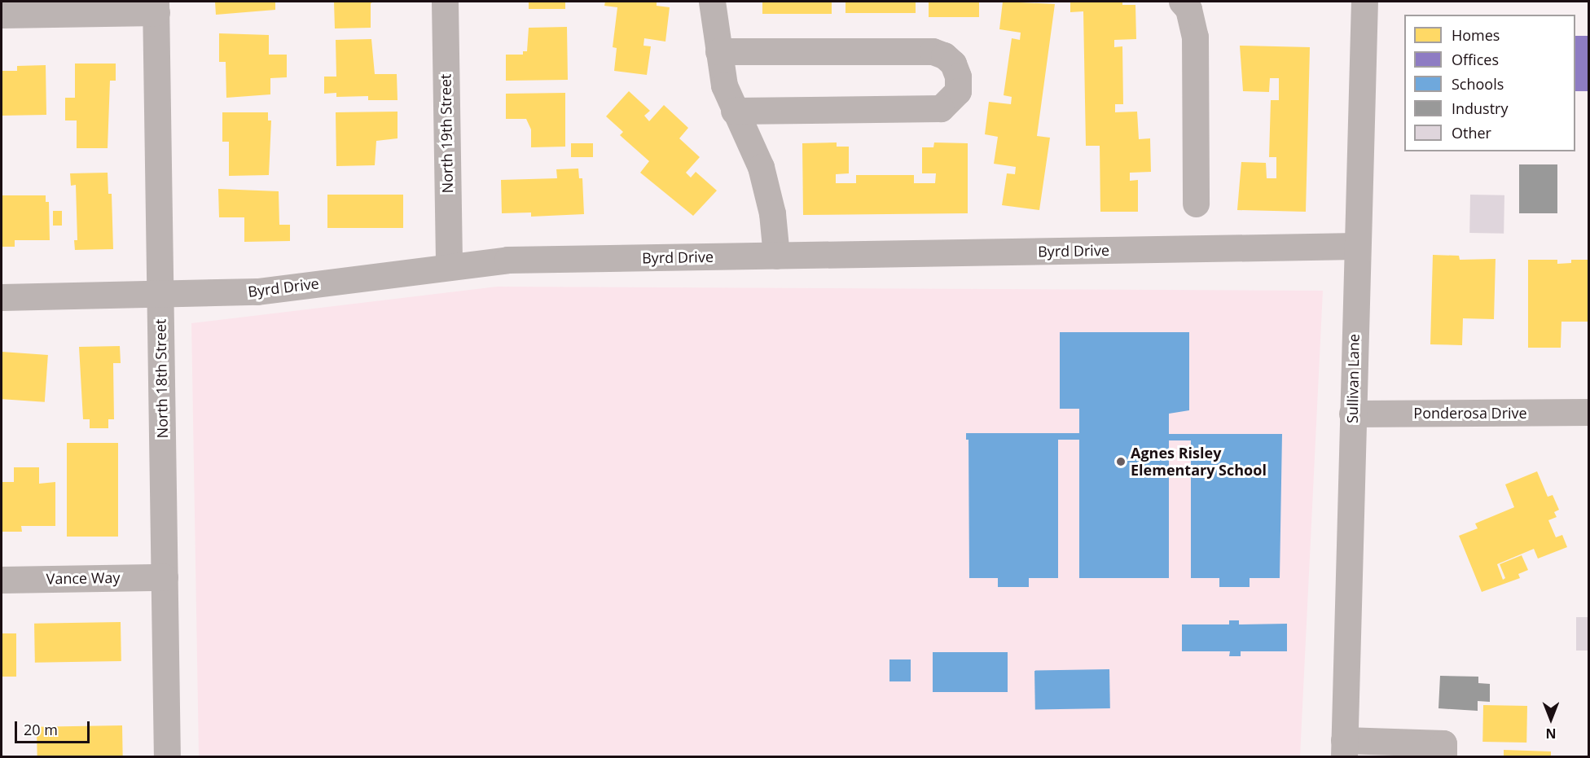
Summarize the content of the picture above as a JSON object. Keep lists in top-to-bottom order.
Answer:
{
  "streets": {
    "street": [
      "North 19th Street",
      "Byrd Drive",
      "North 18th Street",
      "Sullivan Lane",
      "Ponderosa Drive",
      "Vance Way"
    ]
  },
  "crossings": [
    ["North 19th Street", "Byrd Drive"],
    ["Byrd Drive", "North 18th Street"],
    ["Byrd Drive", "Sullivan Lane"],
    ["North 18th Street", "Vance Way"],
    ["Sullivan Lane", "Ponderosa Drive"]
  ],
  "places": ["Agnes Risley Elementary School"],
  "legend": [
    "Homes",
    "Offices",
    "Schools",
    "Industry",
    "Other"
  ],
  "scale_bar": "20 m",
  "north": "bottom"
}
